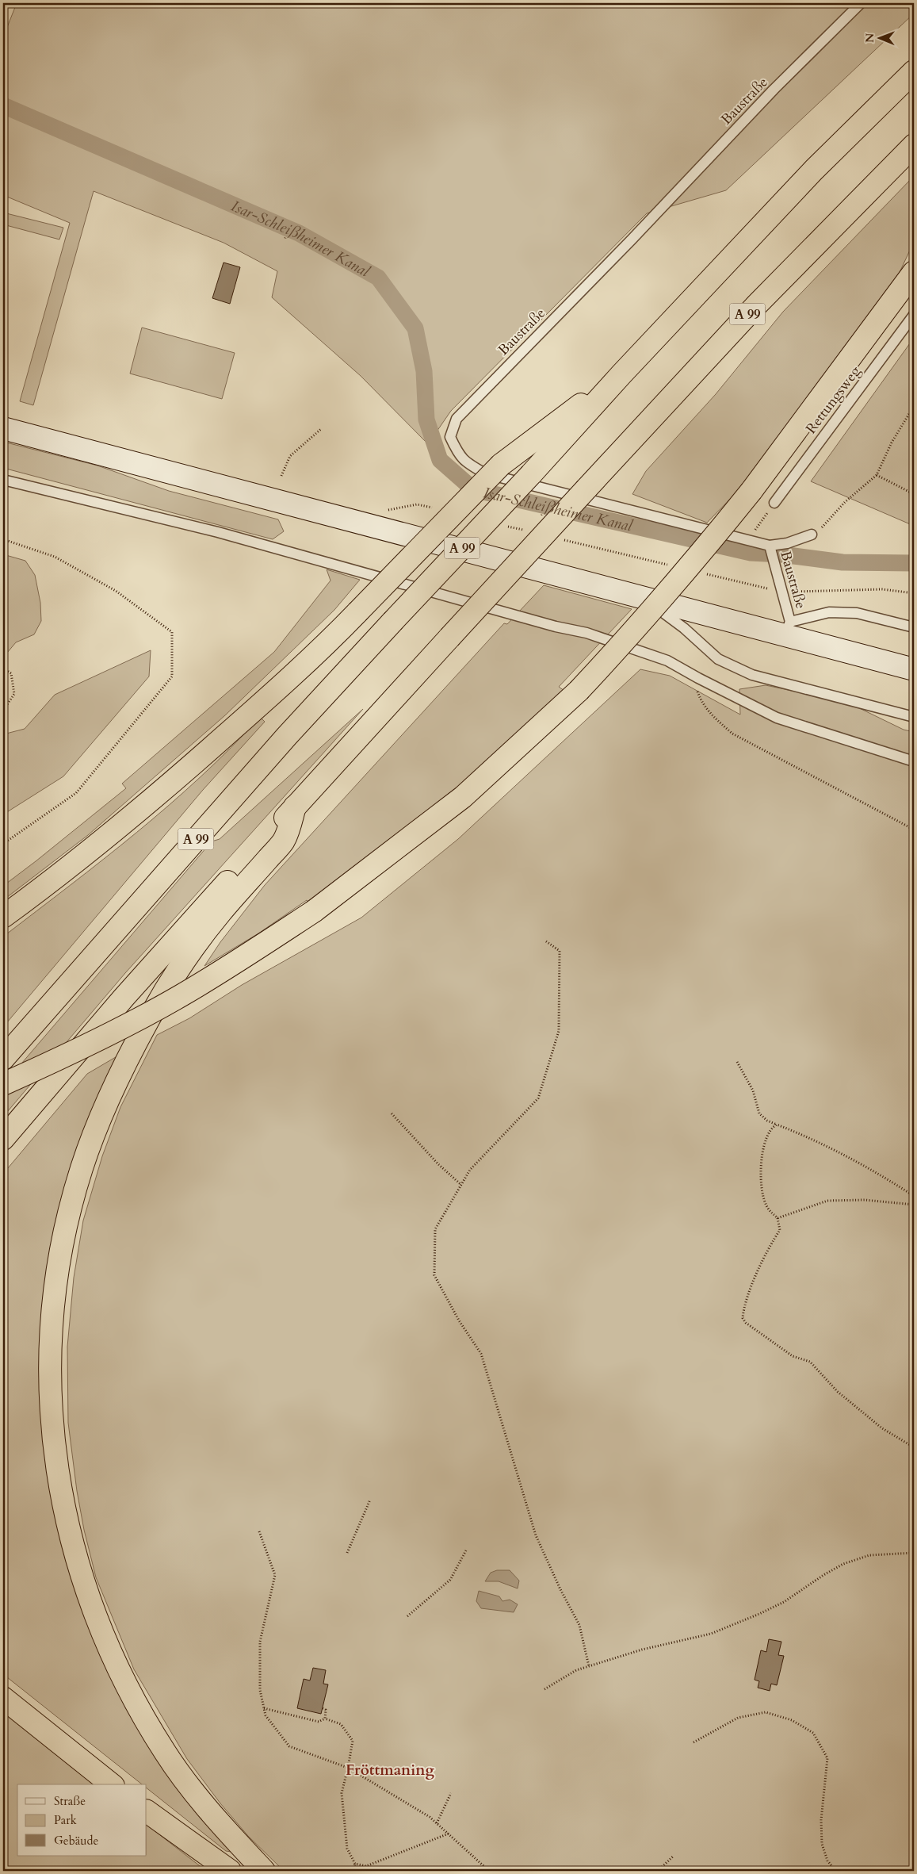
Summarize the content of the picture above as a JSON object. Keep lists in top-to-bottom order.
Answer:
{
  "streets": {
    "highway": ["A 99"],
    "lane": ["Baustraße", "Rettungsweg"]
  },
  "districts": ["Fröttmaning"],
  "water": ["Isar-Schleißheimer Kanal"],
  "legend": ["Straße", "Park", "Gebäude"],
  "north": "left"
}
